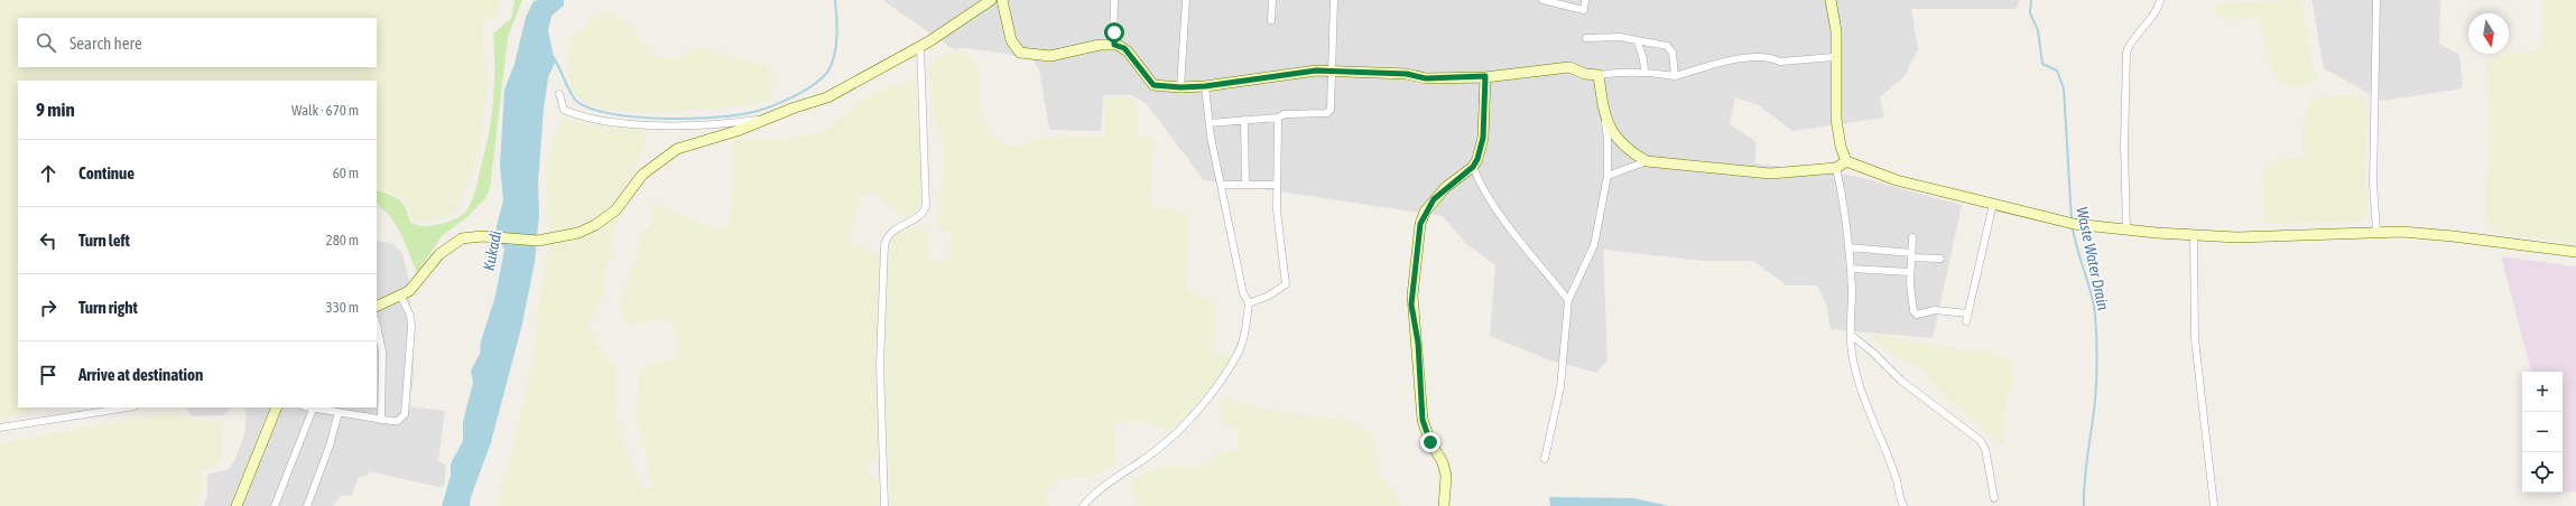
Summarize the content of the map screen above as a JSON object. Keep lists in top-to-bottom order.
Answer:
{
  "water": ["Kukadi", "Waste Water Drain"],
  "north": "bottom",
  "page": {
    "search": "Search here",
    "heading": ["9 min", "Walk · 670 m"],
    "list": [
      ["Continue", "60 m"],
      ["Turn left", "280 m"],
      ["Turn right", "330 m"],
      "Arrive at destination"
    ],
    "map_buttons": ["+", "−"]
  }
}
